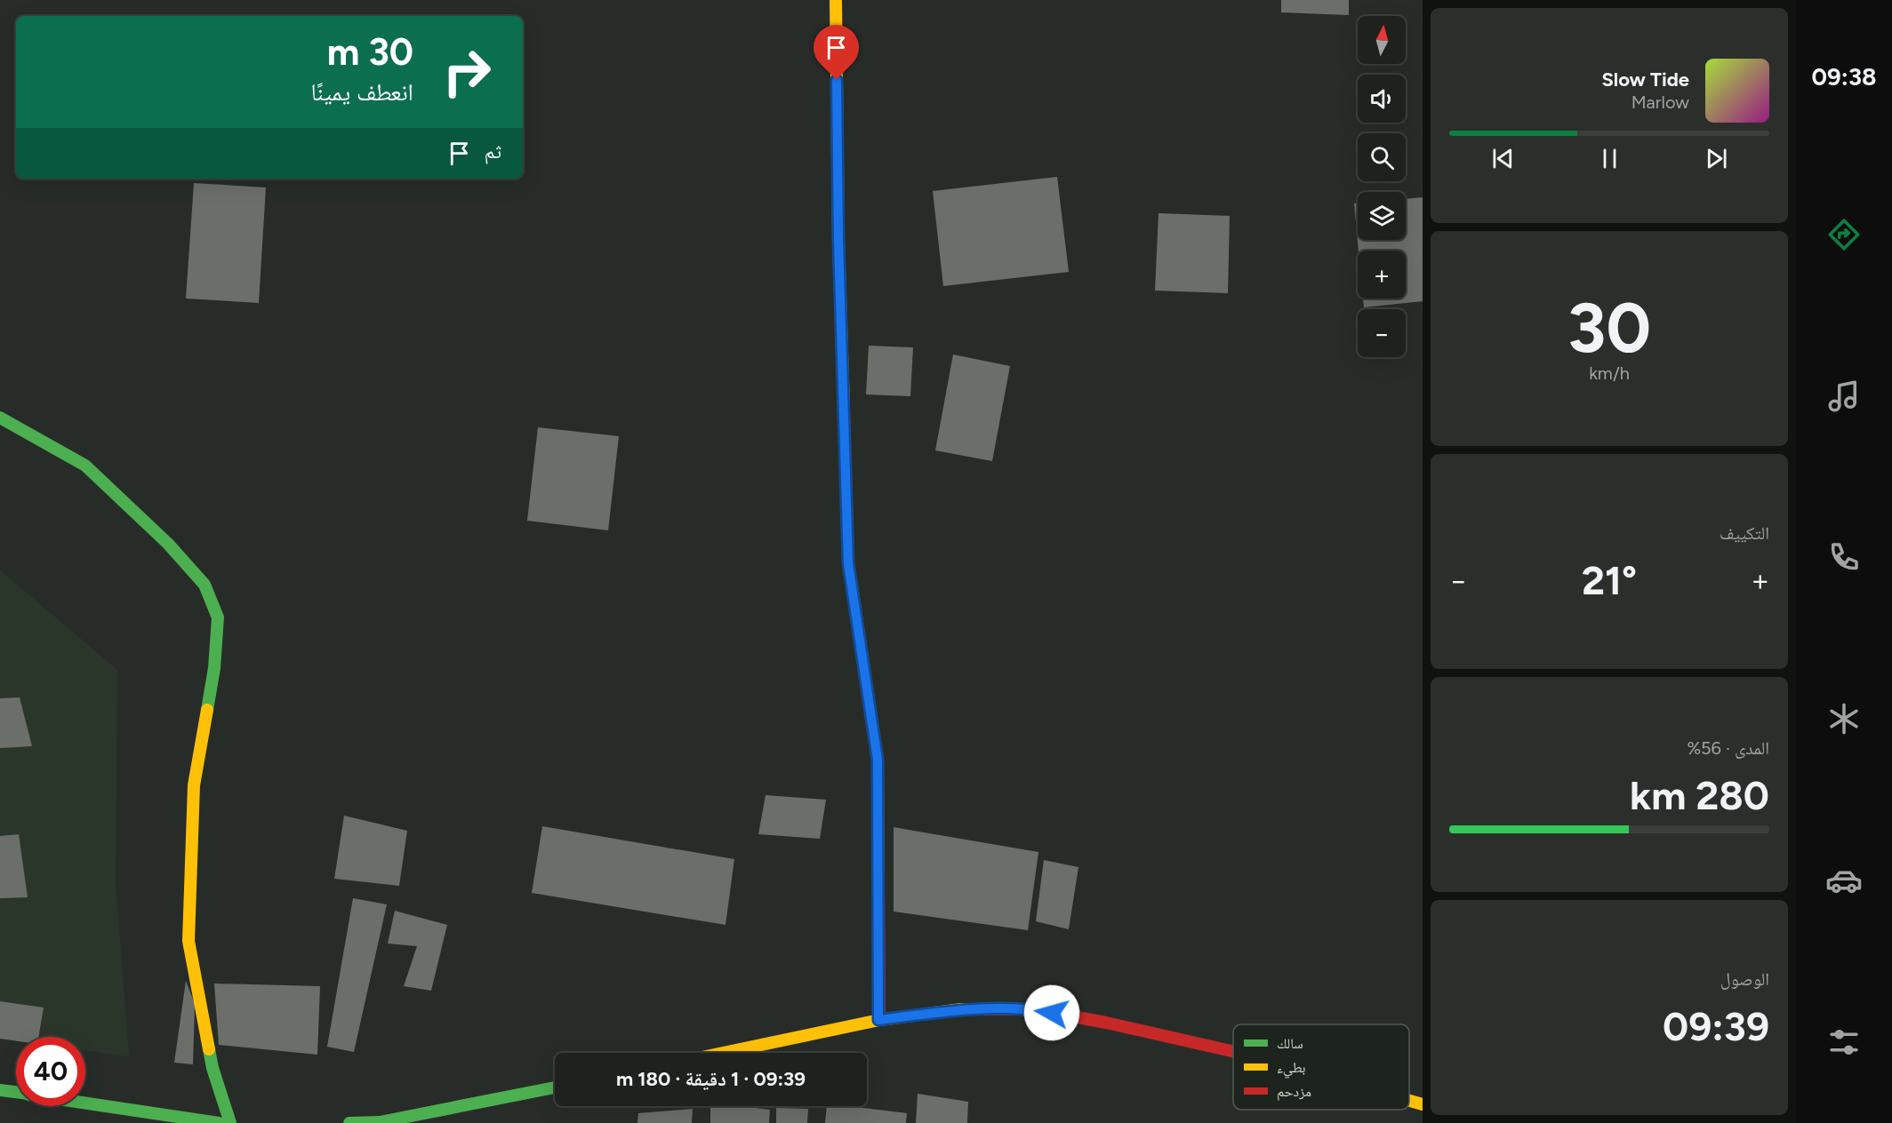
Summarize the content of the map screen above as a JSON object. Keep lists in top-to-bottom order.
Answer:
{
  "legend": ["سالك", "بطيء", "مزدحم"],
  "north": "top",
  "page": {
    "tabs": "09:38",
    "map_buttons": ["+", "−"],
    "turn": ["30 m", "انعطف يمينًا"],
    "song": ["Slow Tide", "Marlow"],
    "then": "ثم",
    "tile": [
      ["30", "km/h"],
      "التكييف",
      ["المدى · 56%", "280 km"],
      ["الوصول", "09:39"]
    ],
    "heat": ["−", "21°", "+"],
    "limit": "40",
    "trip": "09:39 · 1 دقيقة · 180 m"
  }
}
